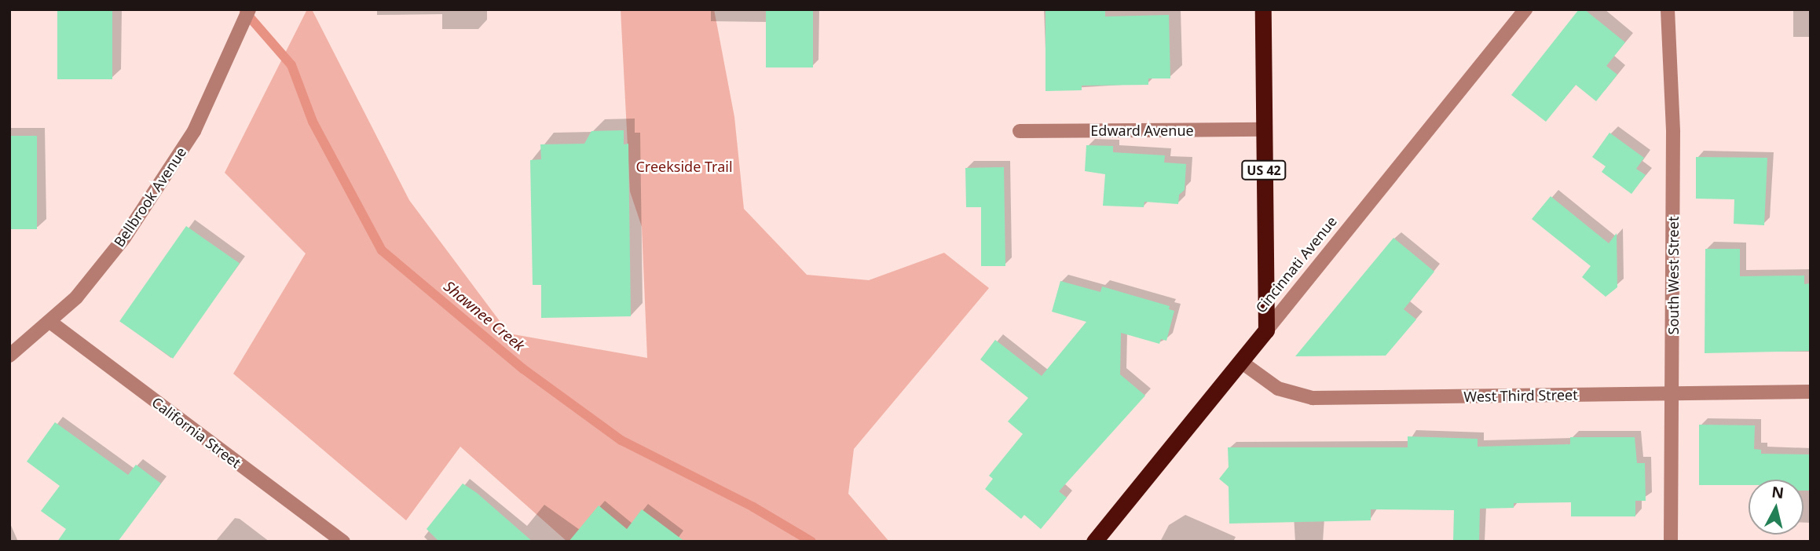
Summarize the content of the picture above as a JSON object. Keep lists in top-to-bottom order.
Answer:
{
  "streets": {
    "highway": ["US 42", "Cincinnati Avenue"],
    "street": [
      "Edward Avenue",
      "Bellbrook Avenue",
      "South West Street",
      "West Third Street",
      "California Street"
    ]
  },
  "crossings": [
    ["Edward Avenue", "US 42"],
    ["US 42", "Cincinnati Avenue"],
    ["Bellbrook Avenue", "California Street"],
    ["Cincinnati Avenue", "West Third Street"],
    ["South West Street", "West Third Street"]
  ],
  "water": ["Shawnee Creek"],
  "parks": ["Creekside Trail"],
  "north": "top"
}
